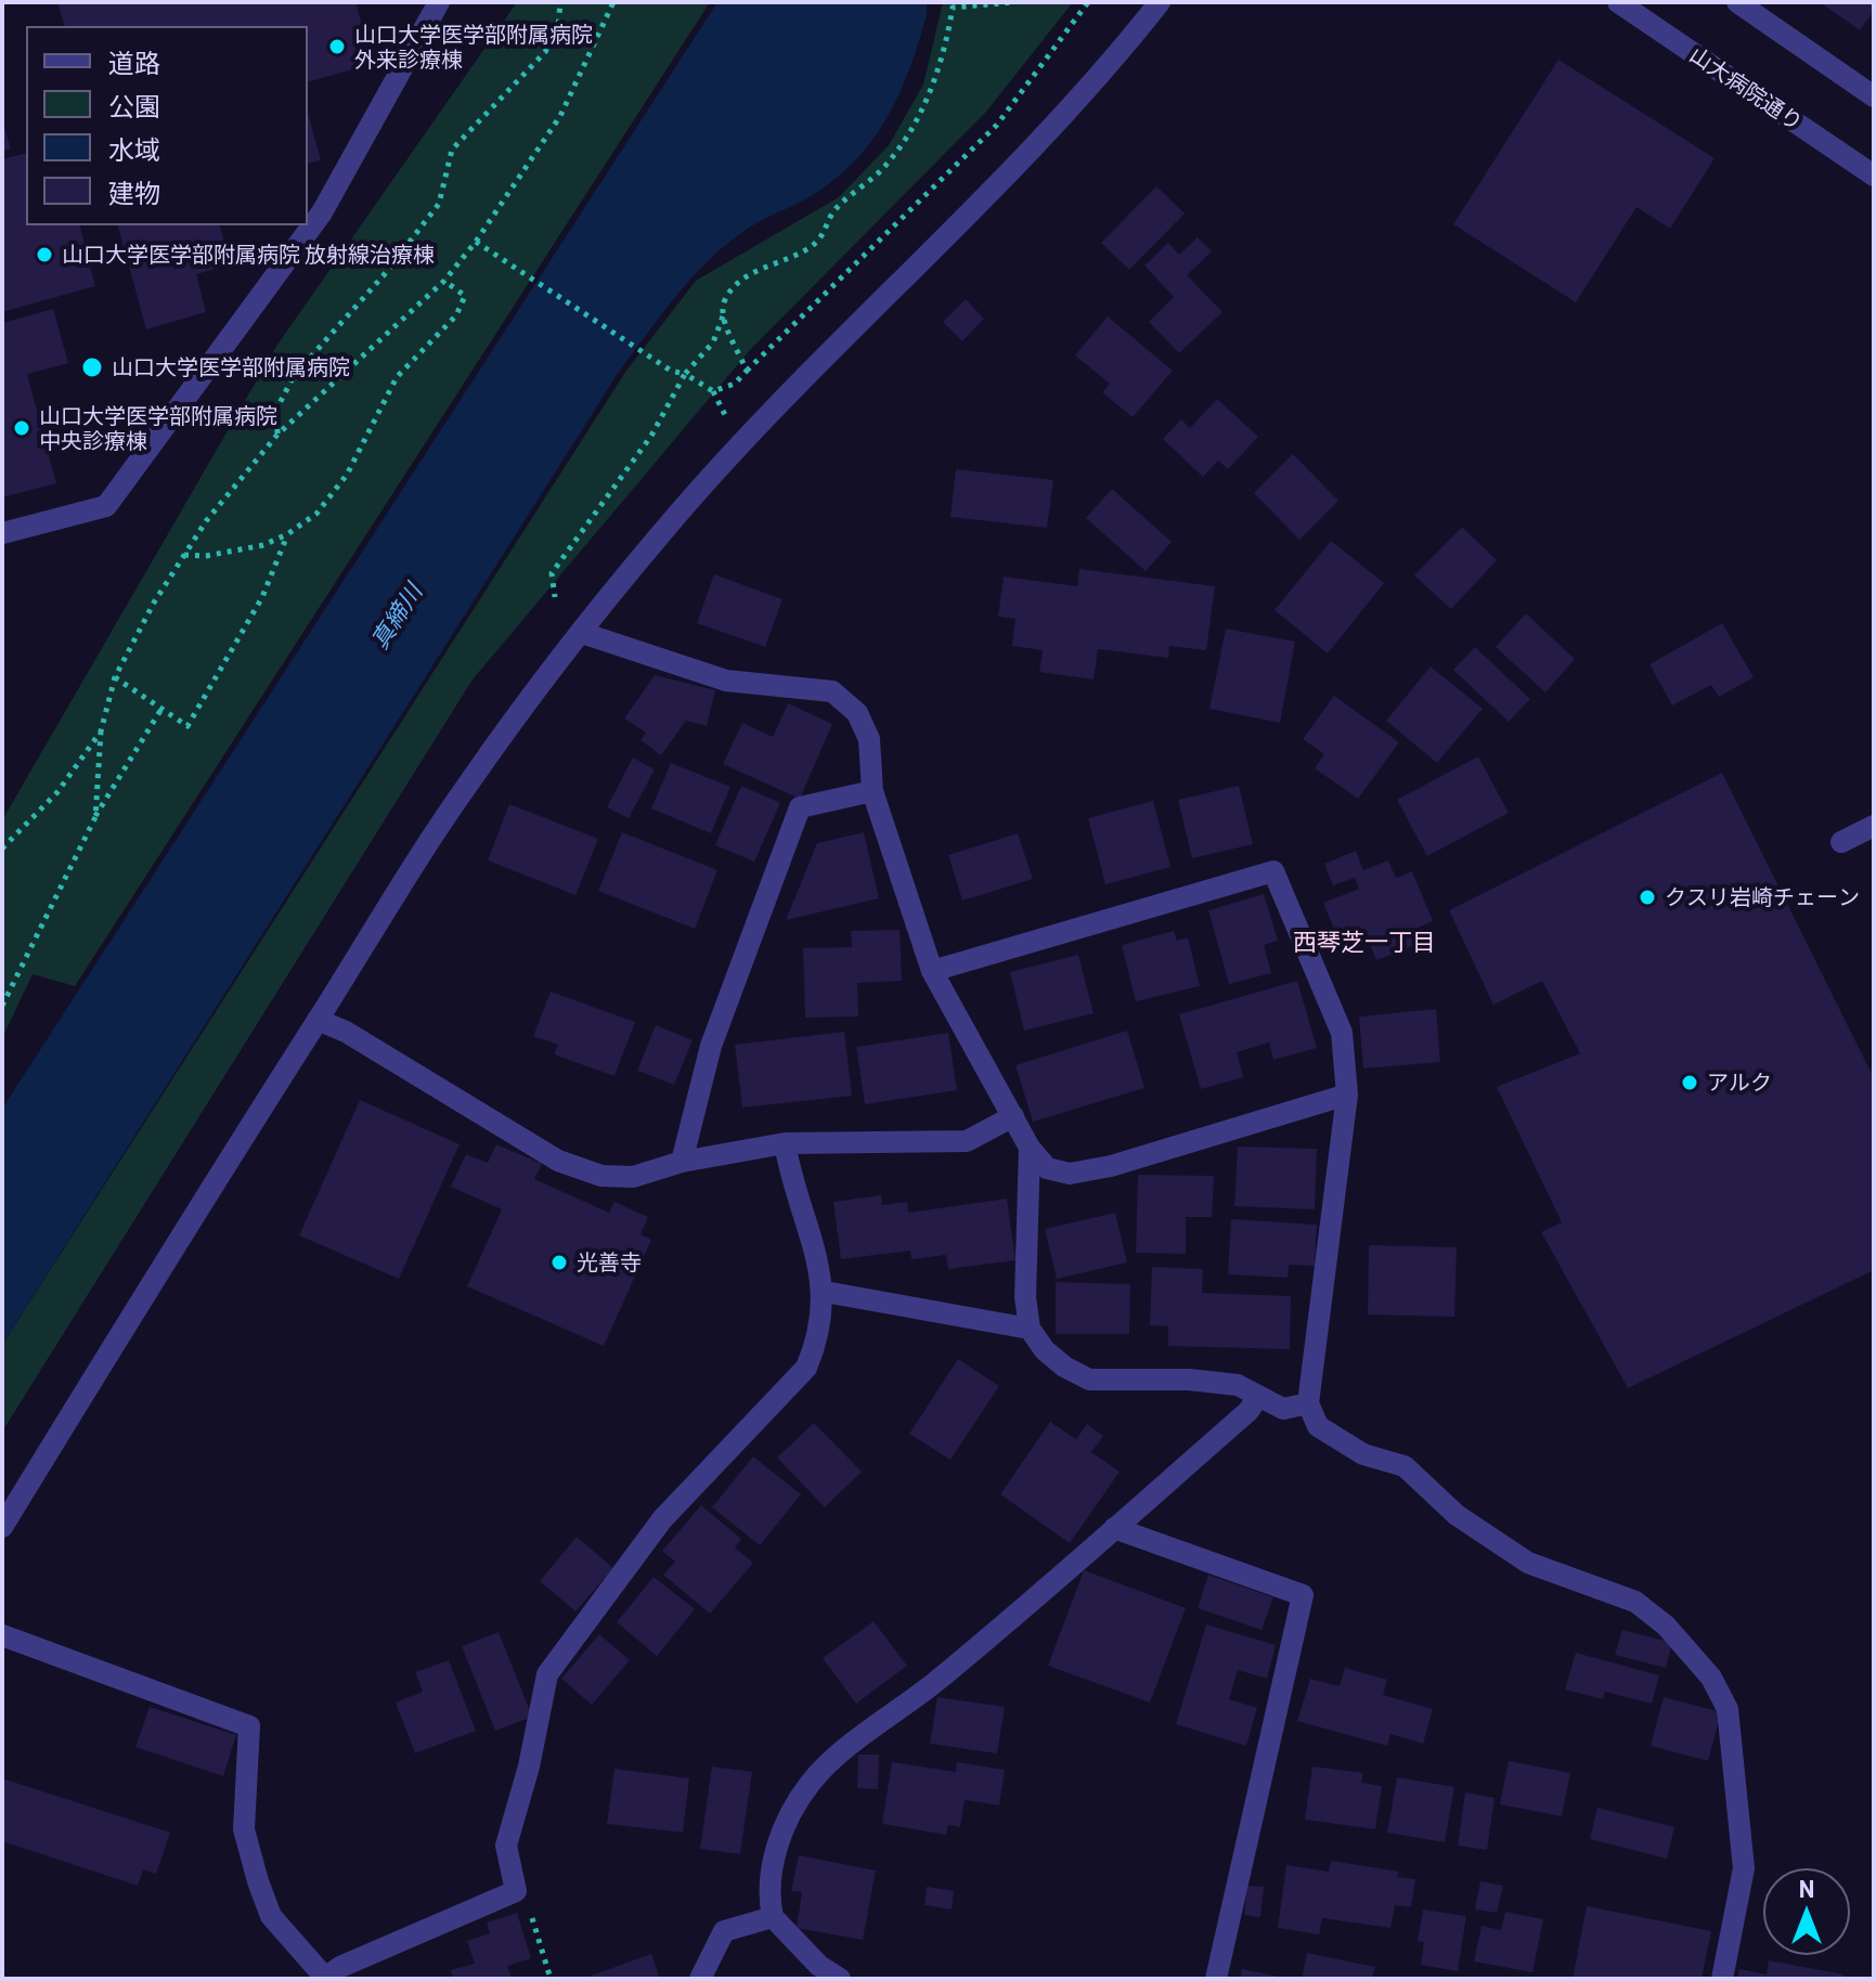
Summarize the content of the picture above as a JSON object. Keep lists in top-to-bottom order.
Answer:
{
  "streets": {
    "street": ["山大病院通り"]
  },
  "districts": ["西琴芝一丁目"],
  "water": ["真締川"],
  "places": [
    "山口大学医学部附属病院 外来診療棟",
    "山口大学医学部附属病院 放射線治療棟",
    "山口大学医学部附属病院",
    "山口大学医学部附属病院 中央診療棟",
    "クスリ岩崎チェーン",
    "アルク",
    "光善寺"
  ],
  "legend": [
    "道路",
    "公園",
    "水域",
    "建物"
  ],
  "north": "top"
}
